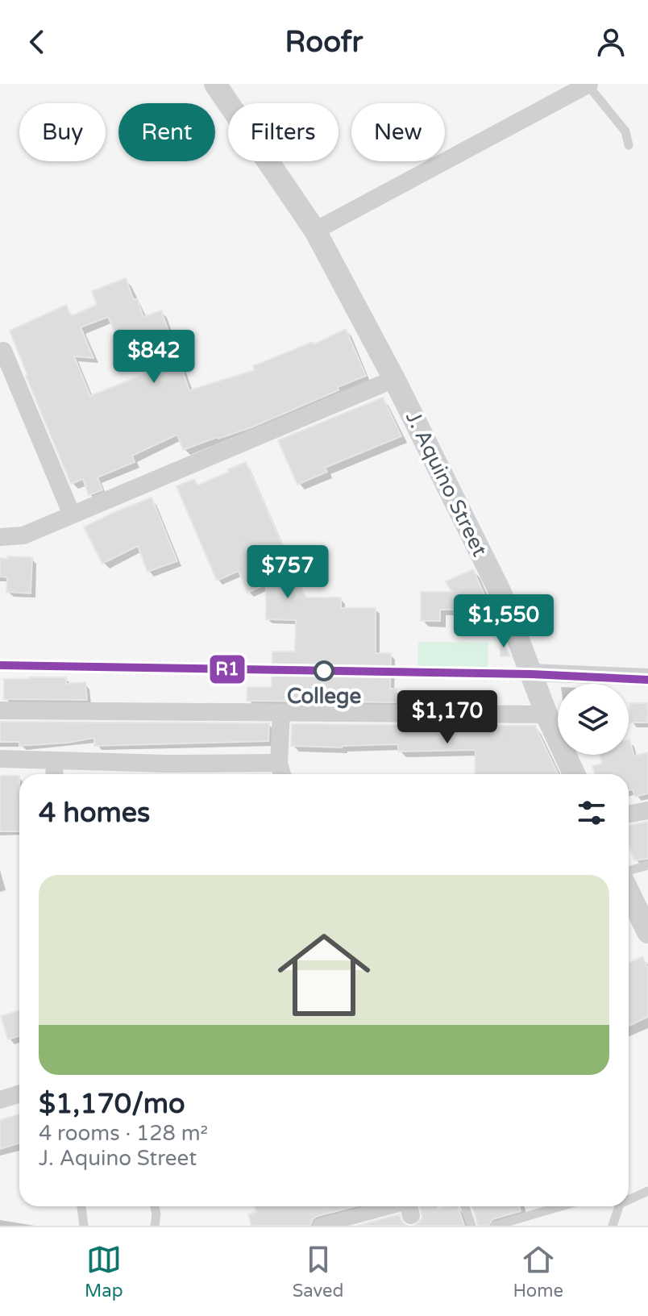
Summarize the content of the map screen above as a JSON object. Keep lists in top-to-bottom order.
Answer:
{
  "streets": {
    "street": ["J. Aquino Street"]
  },
  "places": ["College"],
  "lines": ["transit line R1"],
  "page": {
    "header": "Roofr",
    "chip": [
      "Buy",
      "Rent",
      "Filters",
      "New"
    ],
    "price": [
      "$842",
      "$757",
      "$1,550",
      "$1,170"
    ],
    "heading": "4 homes",
    "list": [
      {
        "name": "$1,170/mo",
        "note": "4 rooms · 128 m² · J. Aquino Street"
      }
    ],
    "tabs": ["Map", "Saved", "Home"]
  }
}
